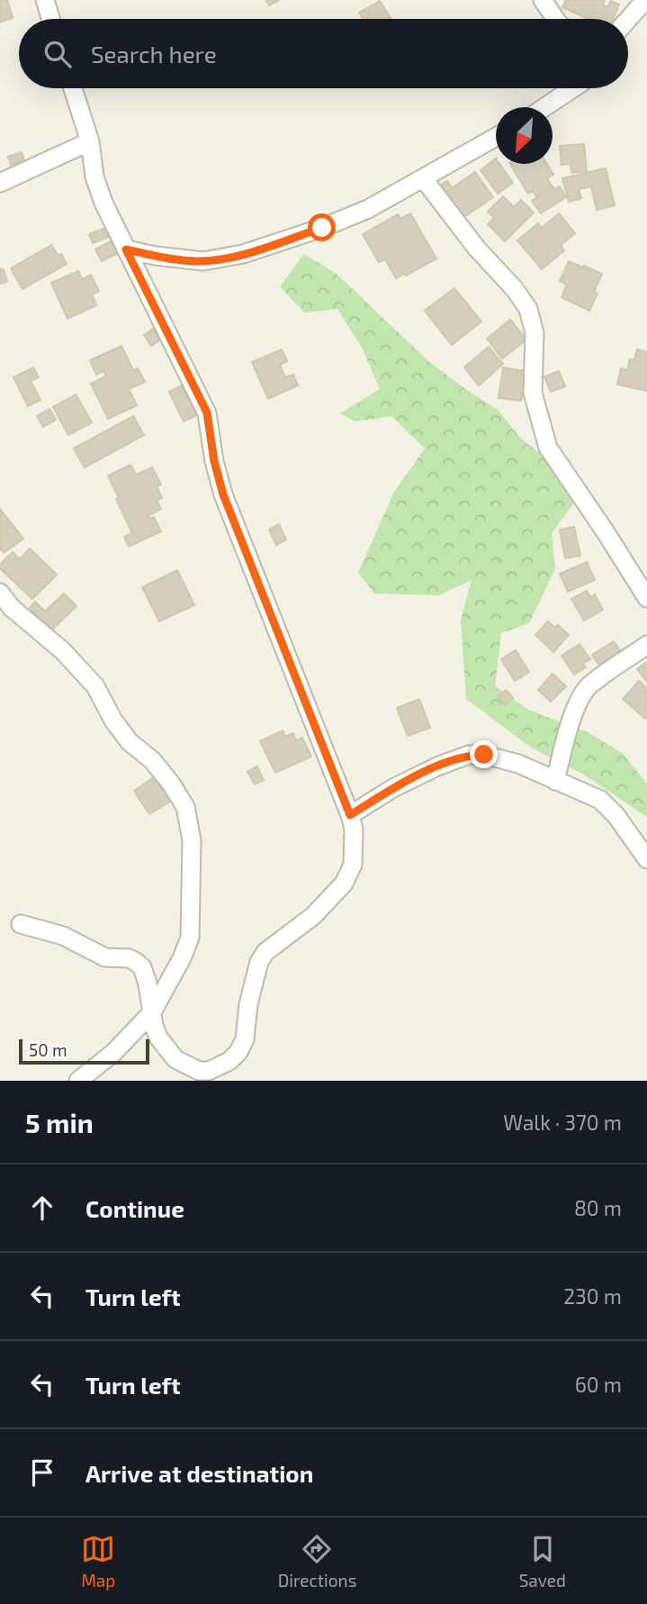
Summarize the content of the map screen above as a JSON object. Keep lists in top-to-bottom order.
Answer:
{
  "scale_bar": "50 m",
  "north": "bottom left",
  "page": {
    "search": "Search here",
    "scale": "50 m",
    "heading": ["5 min", "Walk · 370 m"],
    "list": [
      ["Continue", "80 m"],
      ["Turn left", "230 m"],
      ["Turn left", "60 m"],
      "Arrive at destination"
    ],
    "nav": ["Map", "Directions", "Saved"]
  }
}
